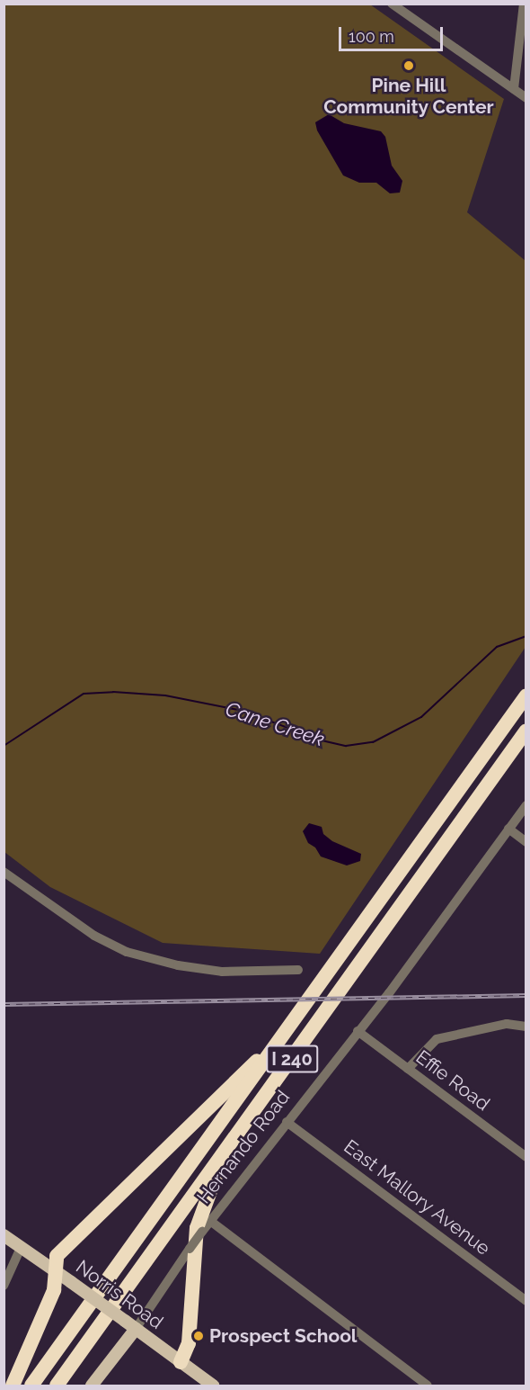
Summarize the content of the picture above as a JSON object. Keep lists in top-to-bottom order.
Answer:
{
  "streets": {
    "highway": ["I 240"],
    "main road": ["Hernando Road", "Norris Road"],
    "street": ["Effie Road", "East Mallory Avenue"]
  },
  "crossings": [
    ["Effie Road", "Hernando Road"],
    ["Hernando Road", "East Mallory Avenue"],
    ["Hernando Road", "Norris Road"]
  ],
  "water": ["Cane Creek"],
  "places": ["Pine Hill Community Center", "Prospect School"],
  "scale_bar": "100 m"
}
